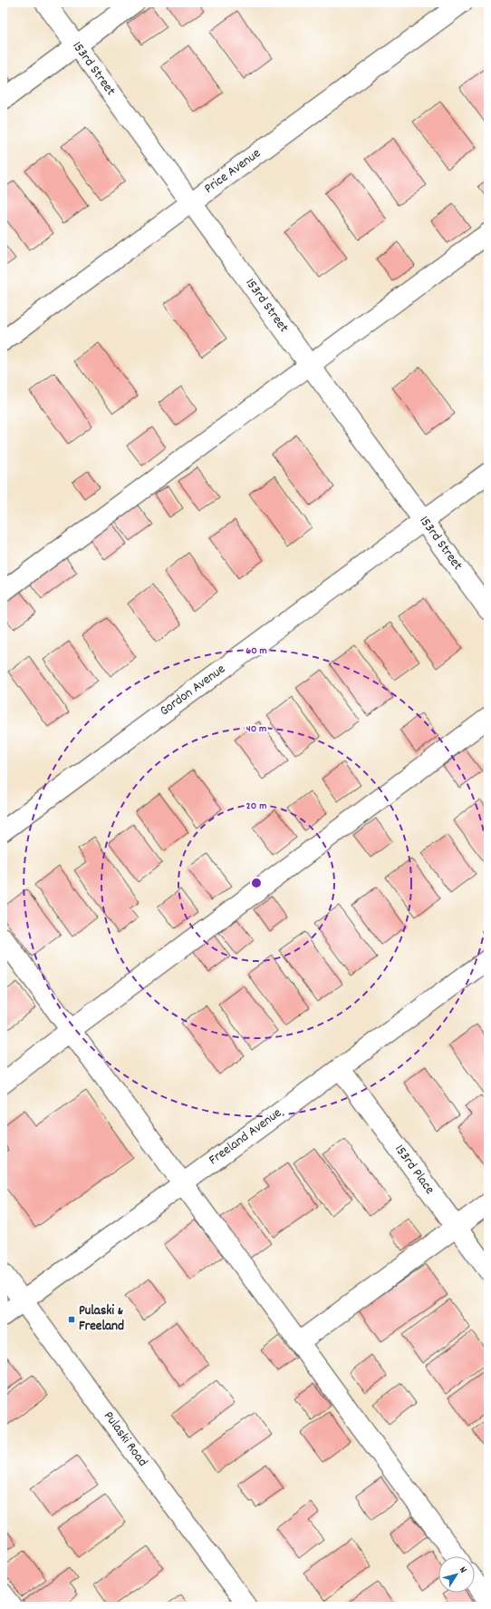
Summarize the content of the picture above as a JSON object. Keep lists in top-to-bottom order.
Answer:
{
  "streets": {
    "street": [
      "153rd Street",
      "Price Avenue",
      "Gordon Avenue",
      "Freeland Avenue",
      "153rd Place",
      "Pulaski Road"
    ]
  },
  "crossings": [
    ["153rd Street", "Price Avenue"],
    ["153rd Street", "Gordon Avenue"],
    ["Freeland Avenue", "153rd Place"],
    ["Freeland Avenue", "Pulaski Road"]
  ],
  "places": {
    "transit": ["Pulaski & Freeland"]
  },
  "north": "top right",
  "rings": ["60 m", "40 m", "20 m"]
}
